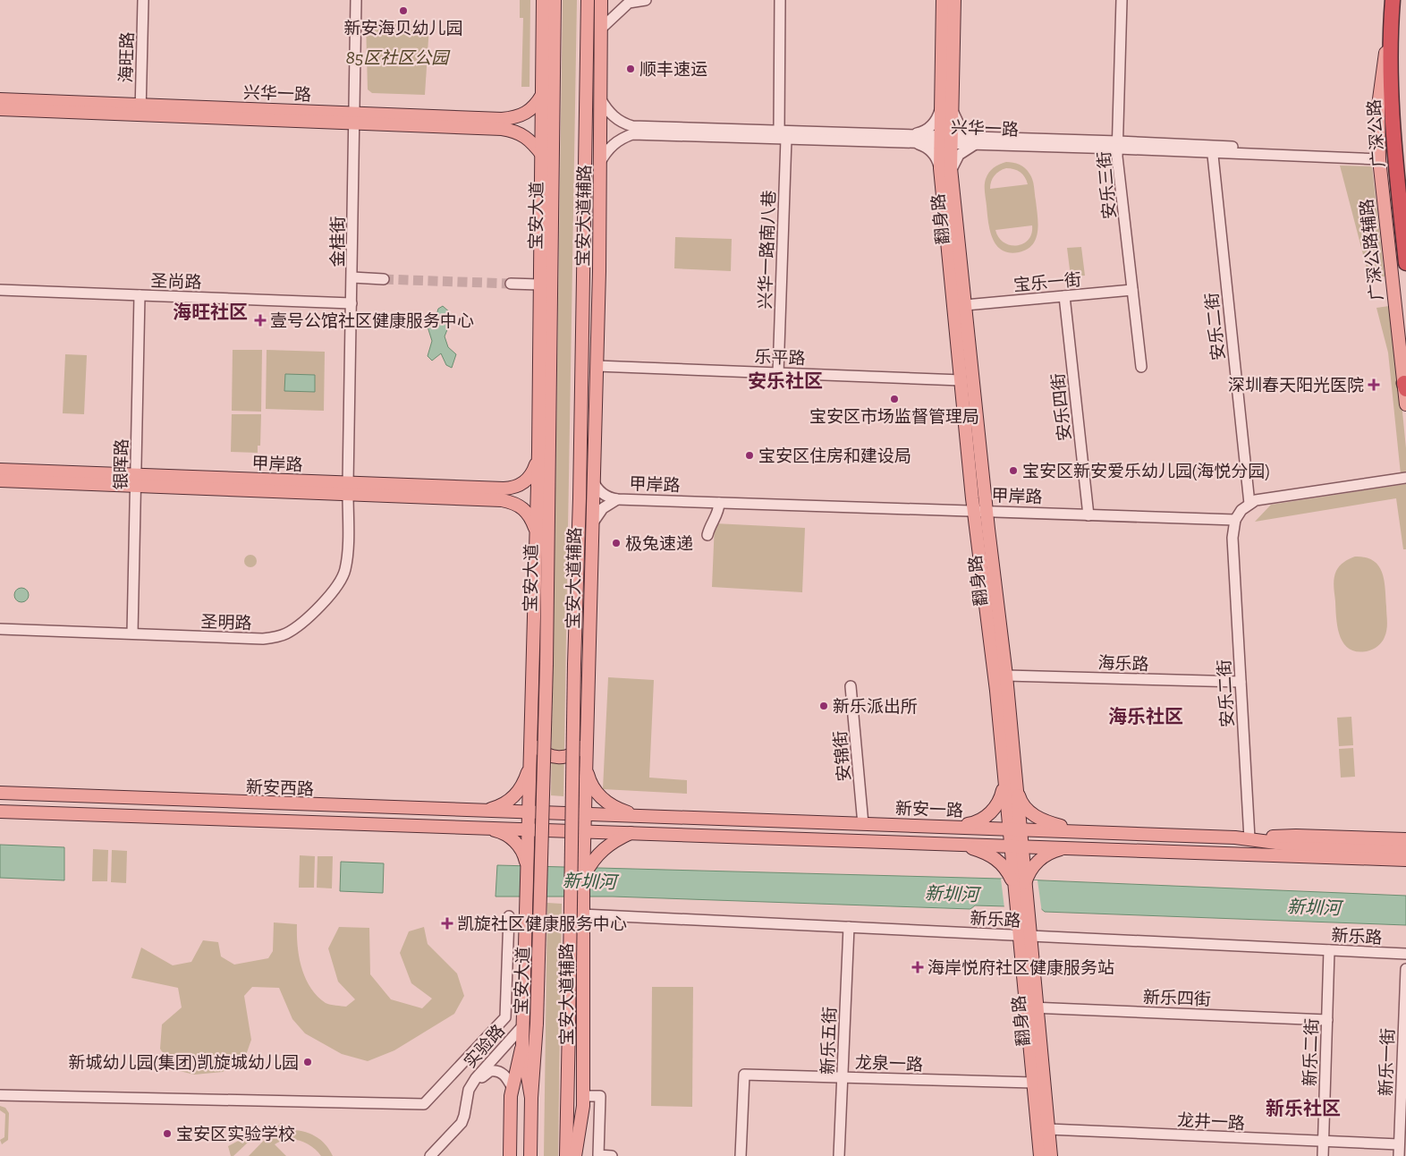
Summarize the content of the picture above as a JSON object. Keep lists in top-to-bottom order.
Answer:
{
  "streets": {
    "highway": ["广深公路"],
    "main road": [
      "兴华一路",
      "宝安大道",
      "宝安大道辅路",
      "翻身路",
      "广深公路辅路",
      "甲岸路",
      "新安西路",
      "新安一路"
    ],
    "street": [
      "海旺路",
      "安乐三街",
      "金桂街",
      "兴华一路南八巷",
      "圣尚路",
      "宝乐一街",
      "安乐二街",
      "乐平路",
      "安乐四街",
      "银晖路",
      "圣明路",
      "海乐路",
      "安锦街",
      "新乐路",
      "新乐四街",
      "新乐五街",
      "实验路",
      "新乐二街",
      "新乐一街",
      "龙泉一路",
      "龙井一路"
    ]
  },
  "crossings": [
    ["海旺路", "兴华一路"],
    ["兴华一路", "安乐三街"],
    ["兴华一路", "宝安大道"],
    ["兴华一路", "宝安大道辅路"],
    ["兴华一路", "翻身路"],
    ["兴华一路", "金桂街"],
    ["兴华一路", "兴华一路南八巷"],
    ["兴华一路", "广深公路辅路"],
    ["兴华一路", "安乐二街"],
    ["广深公路", "广深公路辅路"],
    ["安乐三街", "宝乐一街"],
    ["宝安大道辅路", "乐平路"],
    ["宝安大道辅路", "新安一路"],
    ["宝安大道辅路", "新乐路"],
    ["翻身路", "宝乐一街"],
    ["翻身路", "乐平路"],
    ["翻身路", "甲岸路"],
    ["翻身路", "海乐路"],
    ["翻身路", "新安一路"],
    ["翻身路", "新乐路"],
    ["翻身路", "新乐四街"],
    ["翻身路", "龙泉一路"],
    ["翻身路", "龙井一路"],
    ["金桂街", "圣尚路"],
    ["金桂街", "甲岸路"],
    ["金桂街", "圣明路"],
    ["兴华一路南八巷", "乐平路"],
    ["圣尚路", "银晖路"],
    ["宝乐一街", "安乐四街"],
    ["安乐二街", "甲岸路"],
    ["安乐二街", "海乐路"],
    ["安乐二街", "新安一路"],
    ["安乐四街", "甲岸路"],
    ["甲岸路", "银晖路"],
    ["甲岸路", "圣明路"],
    ["银晖路", "圣明路"],
    ["安锦街", "新安一路"],
    ["新安西路", "新安一路"],
    ["新乐路", "新乐五街"],
    ["新乐路", "新乐二街"],
    ["新乐四街", "新乐二街"],
    ["新乐五街", "龙泉一路"],
    ["新乐二街", "龙井一路"],
    ["新乐一街", "龙井一路"]
  ],
  "districts": [
    "海旺社区",
    "安乐社区",
    "海乐社区",
    "新乐社区"
  ],
  "water": ["新圳河"],
  "parks": ["85区社区公园"],
  "places": {
    "other": [
      "新安海贝幼儿园",
      "顺丰速运",
      "宝安区市场监督管理局",
      "宝安区住房和建设局",
      "宝安区新安爱乐幼儿园(海悦分园)",
      "极兔速递",
      "新乐派出所",
      "新城幼儿园(集团)凯旋城幼儿园",
      "宝安区实验学校"
    ],
    "health": [
      "壹号公馆社区健康服务中心",
      "深圳春天阳光医院",
      "凯旋社区健康服务中心",
      "海岸悦府社区健康服务站"
    ]
  }
}
